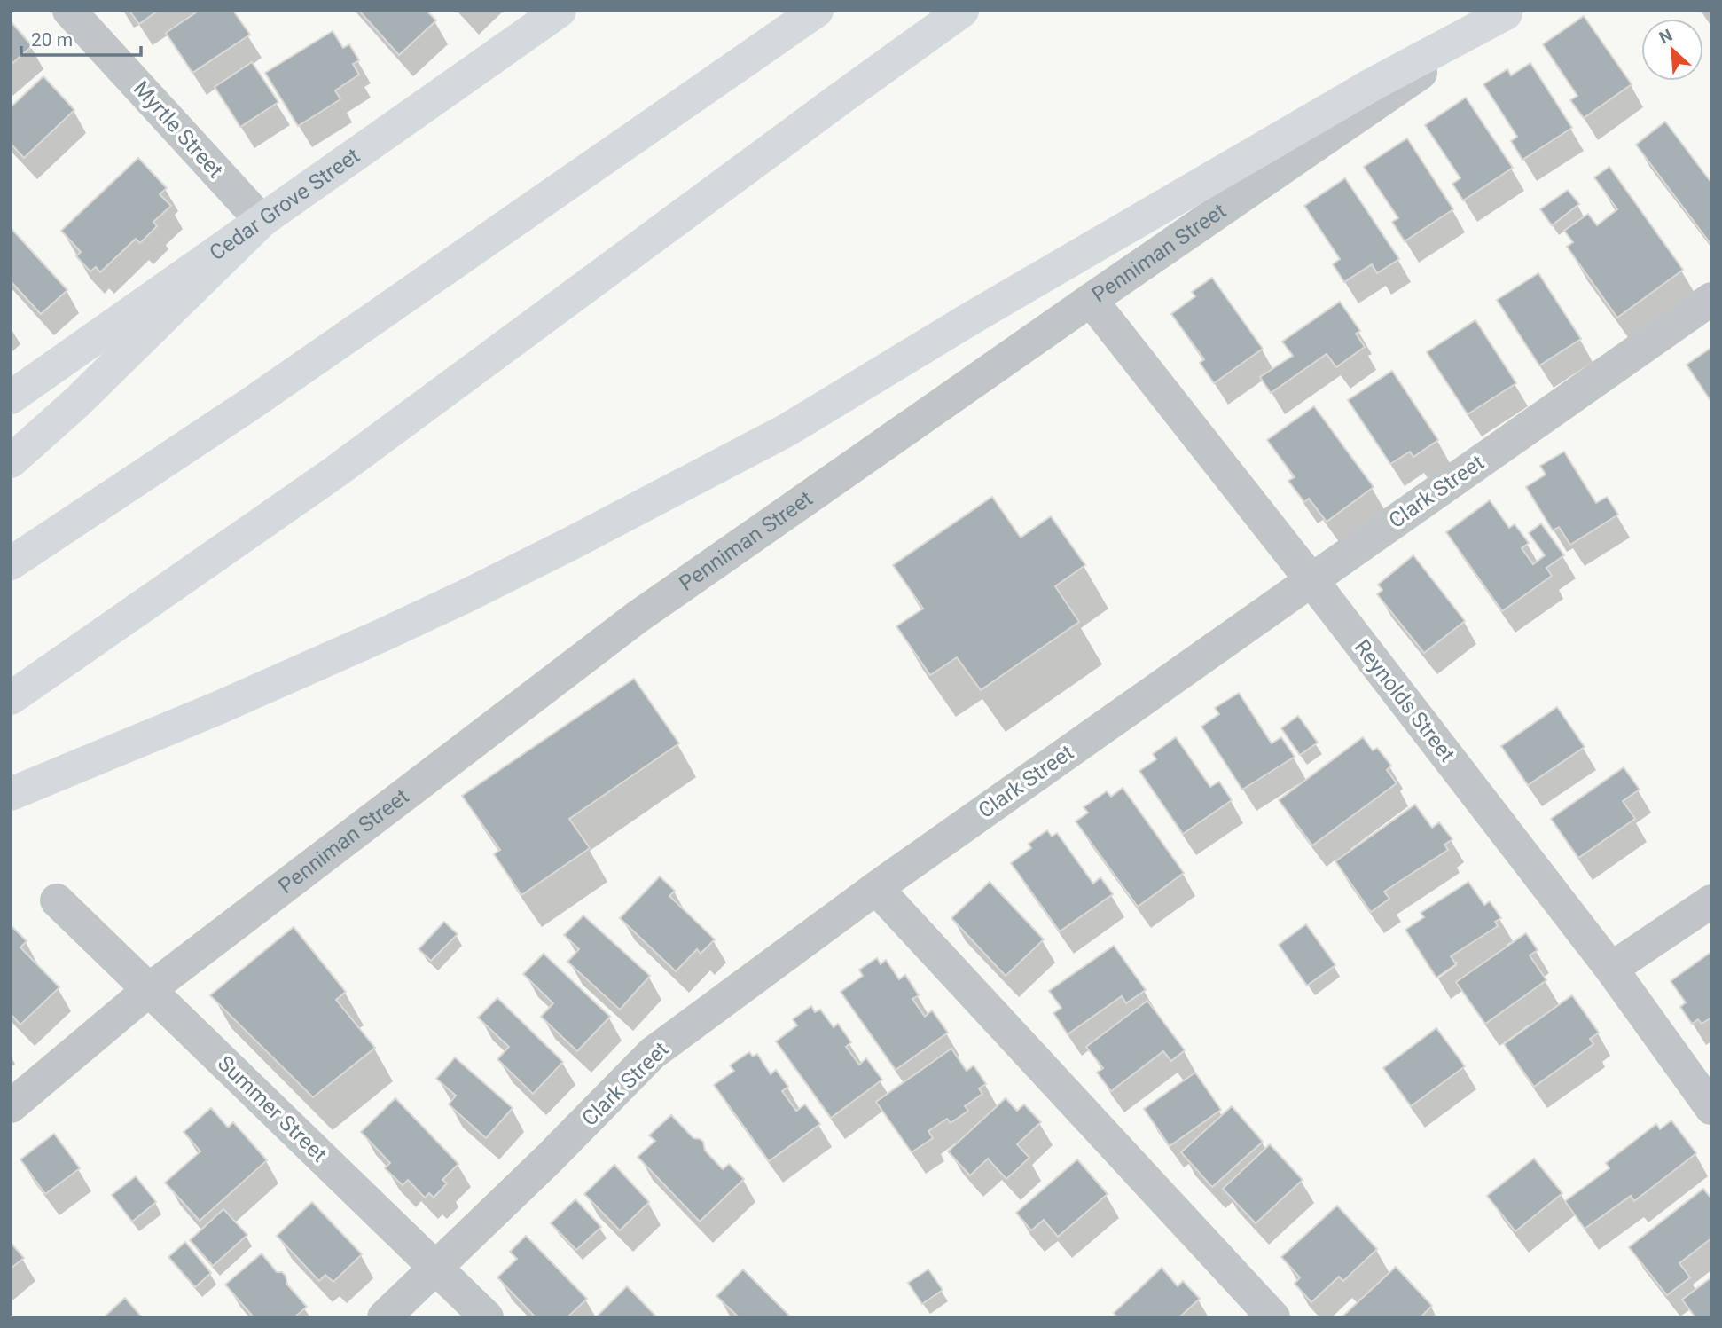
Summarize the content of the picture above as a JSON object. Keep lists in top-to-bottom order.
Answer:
{
  "streets": {
    "main road": ["Cedar Grove Street"],
    "street": [
      "Myrtle Street",
      "Penniman Street",
      "Clark Street",
      "Reynolds Street",
      "Summer Street"
    ]
  },
  "crossings": [
    ["Myrtle Street", "Cedar Grove Street"],
    ["Penniman Street", "Reynolds Street"],
    ["Penniman Street", "Summer Street"],
    ["Clark Street", "Reynolds Street"],
    ["Clark Street", "Summer Street"]
  ],
  "scale_bar": "20 m",
  "north": "top left"
}
